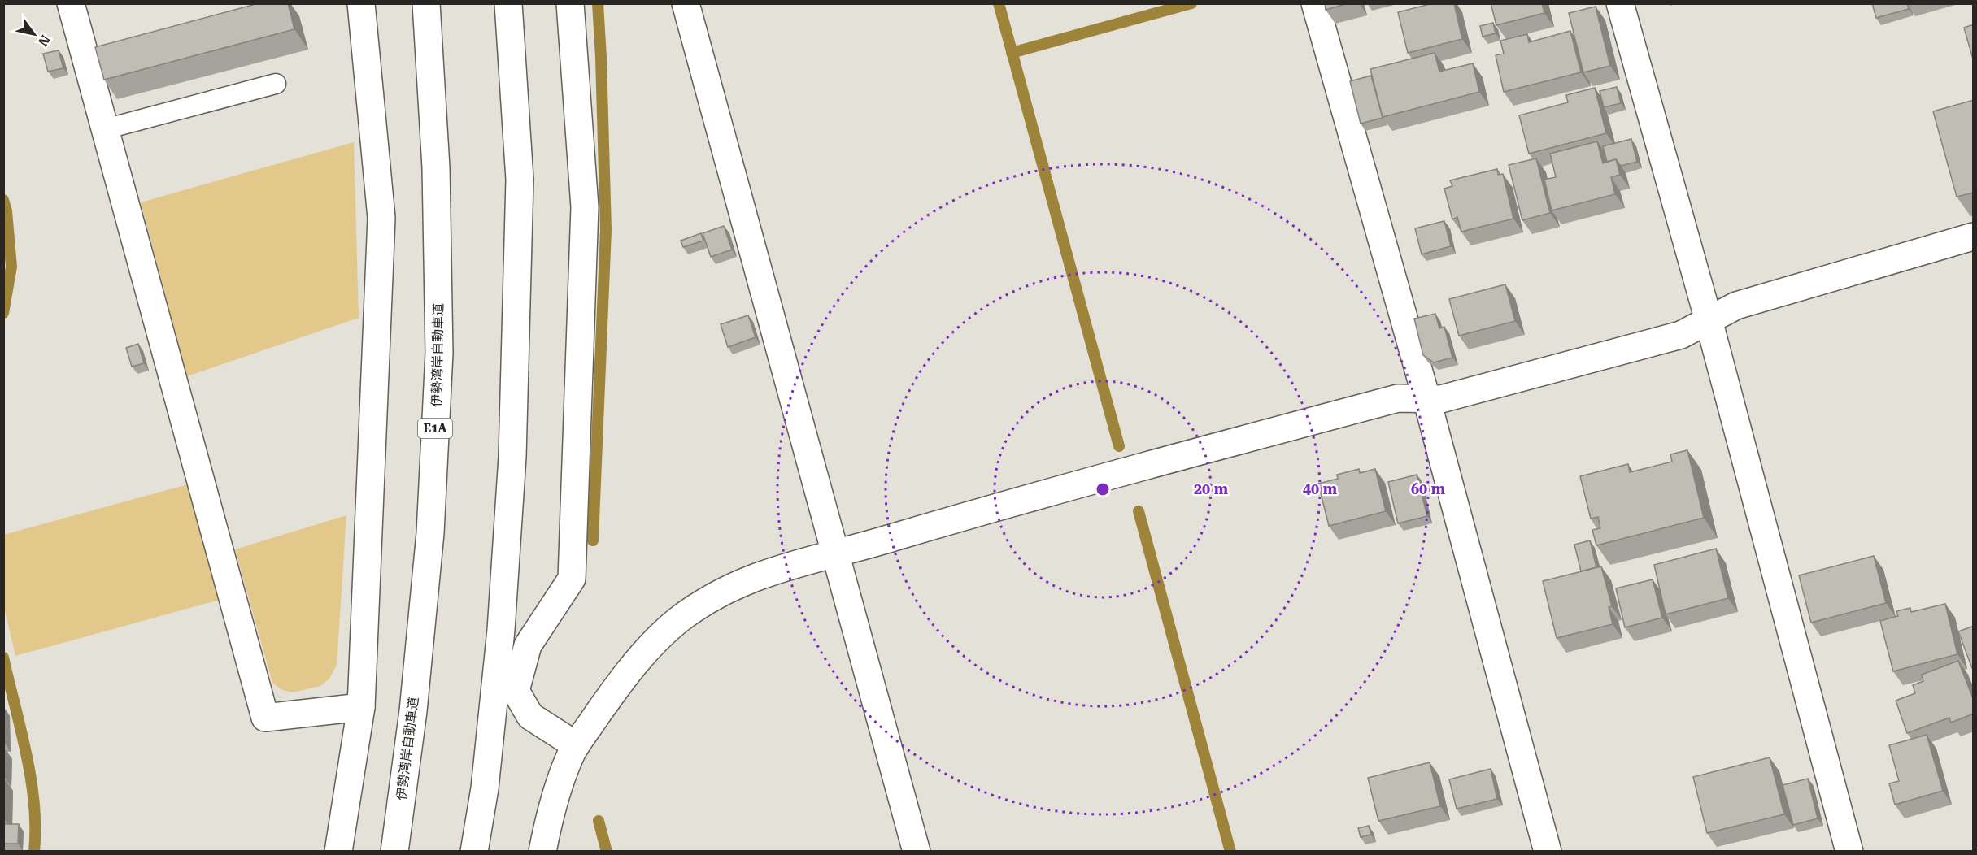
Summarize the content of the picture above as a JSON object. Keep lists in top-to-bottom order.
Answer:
{
  "streets": {
    "main road": ["伊勢湾岸自動車道", "E1A"]
  },
  "north": "bottom right",
  "rings": ["20 m", "40 m", "60 m"]
}
